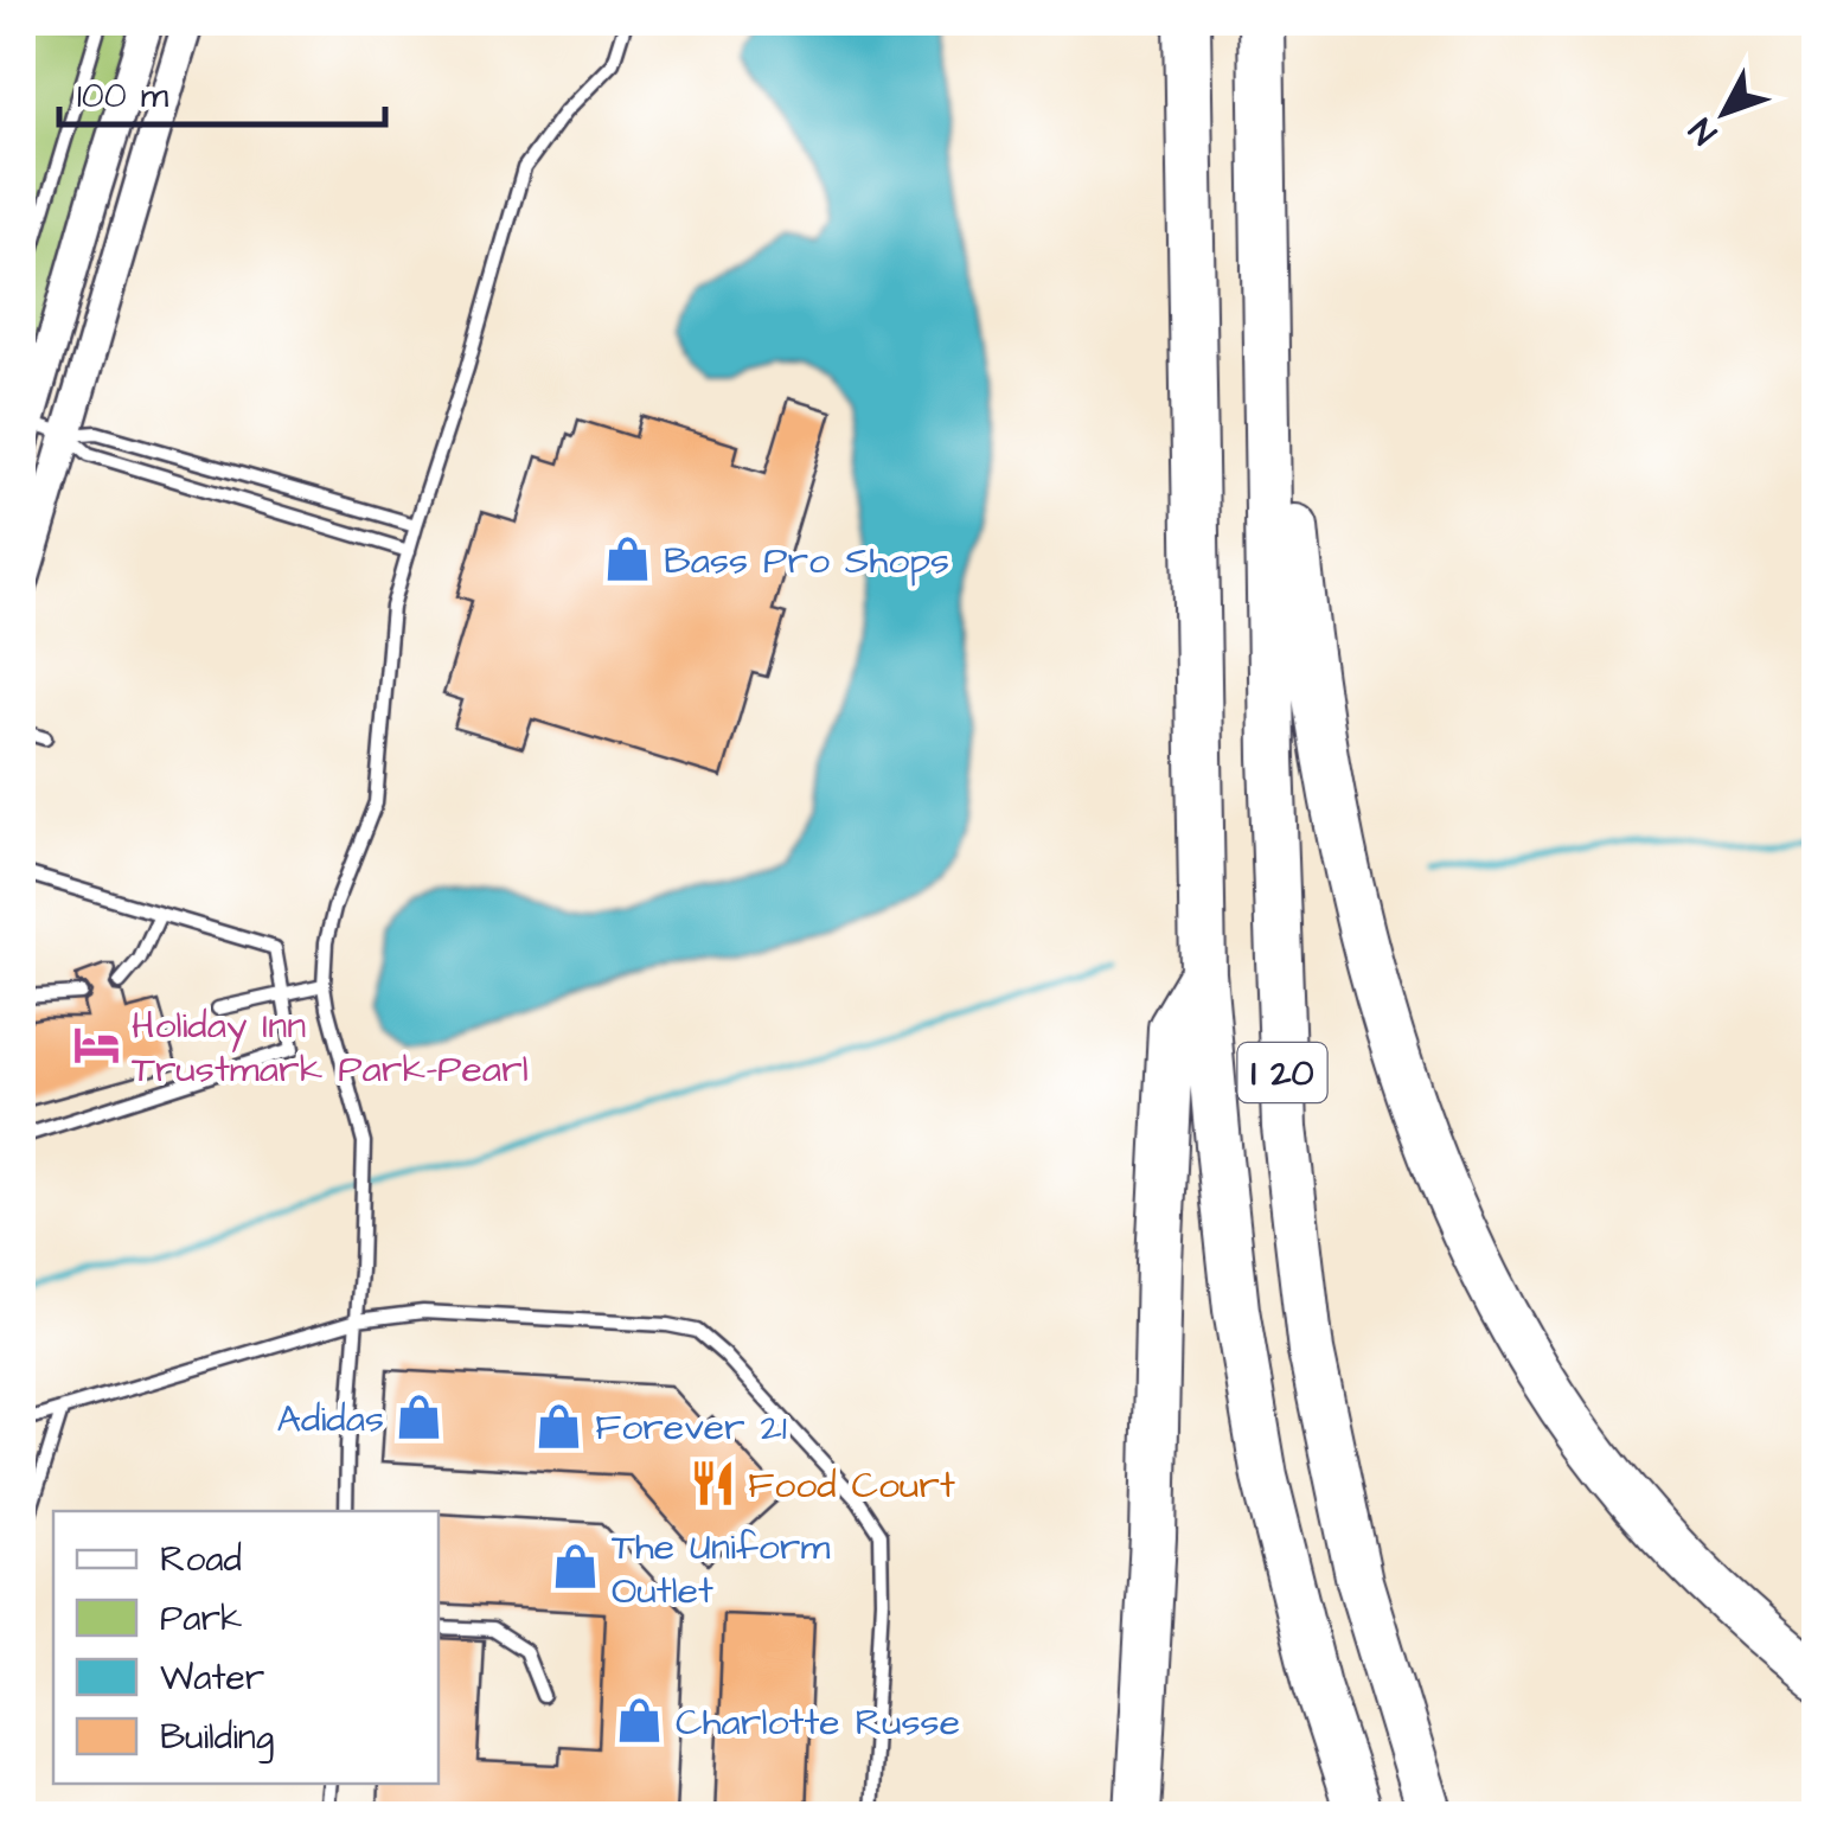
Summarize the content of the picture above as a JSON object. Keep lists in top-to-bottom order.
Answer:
{
  "streets": {
    "highway": ["I 20"]
  },
  "places": {
    "shop": [
      "Bass Pro Shops",
      "Adidas",
      "Forever 21",
      "The Uniform Outlet",
      "Charlotte Russe"
    ],
    "hotel": ["Holiday Inn Trustmark Park-Pearl"],
    "restaurant": ["Food Court"]
  },
  "legend": [
    "Road",
    "Park",
    "Water",
    "Building"
  ],
  "scale_bar": "100 m",
  "north": "bottom left"
}
